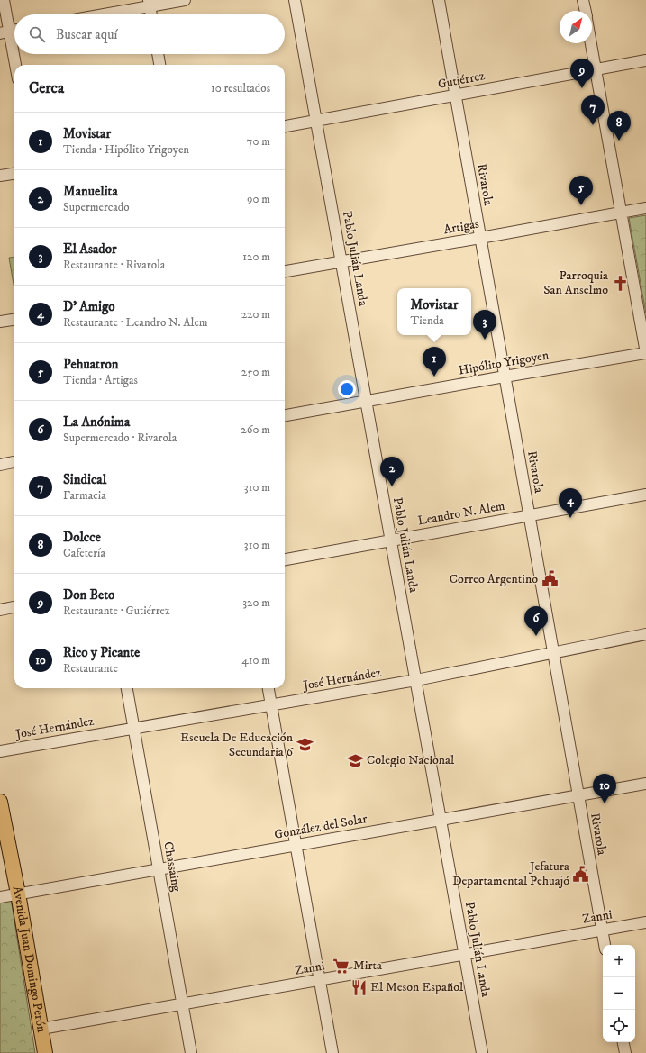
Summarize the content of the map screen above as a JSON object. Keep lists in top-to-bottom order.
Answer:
{
  "streets": {
    "main road": ["Avenida Juan Domingo Perón"],
    "street": [
      "Gutiérrez",
      "Rivarola",
      "Artigas",
      "Pablo Julián Landa",
      "Hipólito Yrigoyen",
      "Leandro N. Alem",
      "José Hernández",
      "González del Solar",
      "Chassaing",
      "Zanni"
    ]
  },
  "crossings": [
    ["Gutiérrez", "Rivarola"],
    ["Gutiérrez", "Pablo Julián Landa"],
    ["Rivarola", "Artigas"],
    ["Rivarola", "Hipólito Yrigoyen"],
    ["Rivarola", "Leandro N. Alem"],
    ["Rivarola", "José Hernández"],
    ["Rivarola", "González del Solar"],
    ["Rivarola", "Zanni"],
    ["Artigas", "Pablo Julián Landa"],
    ["Pablo Julián Landa", "Hipólito Yrigoyen"],
    ["Pablo Julián Landa", "Leandro N. Alem"],
    ["Pablo Julián Landa", "José Hernández"],
    ["Pablo Julián Landa", "González del Solar"],
    ["Pablo Julián Landa", "Zanni"],
    ["José Hernández", "Chassaing"],
    ["González del Solar", "Chassaing"],
    ["González del Solar", "Avenida Juan Domingo Perón"],
    ["Chassaing", "Zanni"],
    ["Zanni", "Avenida Juan Domingo Perón"]
  ],
  "places": {
    "church": ["Parroquia San Anselmo"],
    "public building": ["Correo Argentino", "Jefatura Departamental Pehuajó"],
    "school or university": ["Escuela De Educación Secundaria 6", "Colegio Nacional"],
    "supermarket": ["Mirta"],
    "restaurant": ["El Meson Español"]
  },
  "north": "top right",
  "page": {
    "search": "Buscar aquí",
    "pins": [
      "9",
      "7",
      "8",
      "5",
      "3",
      "1",
      "2",
      "4",
      "6",
      "10"
    ],
    "heading": ["Cerca", "10 resultados"],
    "list": [
      {
        "mark": "1",
        "name": "Movistar",
        "note": "Tienda · Hipólito Yrigoyen",
        "value": "70 m"
      },
      {
        "mark": "2",
        "name": "Manuelita",
        "note": "Supermercado",
        "value": "90 m"
      },
      {
        "mark": "3",
        "name": "El Asador",
        "note": "Restaurante · Rivarola",
        "value": "120 m"
      },
      {
        "mark": "4",
        "name": "D' Amigo",
        "note": "Restaurante · Leandro N. Alem",
        "value": "220 m"
      },
      {
        "mark": "5",
        "name": "Pehuatron",
        "note": "Tienda · Artigas",
        "value": "250 m"
      },
      {
        "mark": "6",
        "name": "La Anónima",
        "note": "Supermercado · Rivarola",
        "value": "260 m"
      },
      {
        "mark": "7",
        "name": "Sindical",
        "note": "Farmacia",
        "value": "310 m"
      },
      {
        "mark": "8",
        "name": "Dolcce",
        "note": "Cafetería",
        "value": "310 m"
      },
      {
        "mark": "9",
        "name": "Don Beto",
        "note": "Restaurante · Gutiérrez",
        "value": "320 m"
      },
      {
        "mark": "10",
        "name": "Rico y Picante",
        "note": "Restaurante",
        "value": "410 m"
      }
    ],
    "popup": ["Movistar", "Tienda"],
    "map_buttons": ["+", "−"]
  }
}
